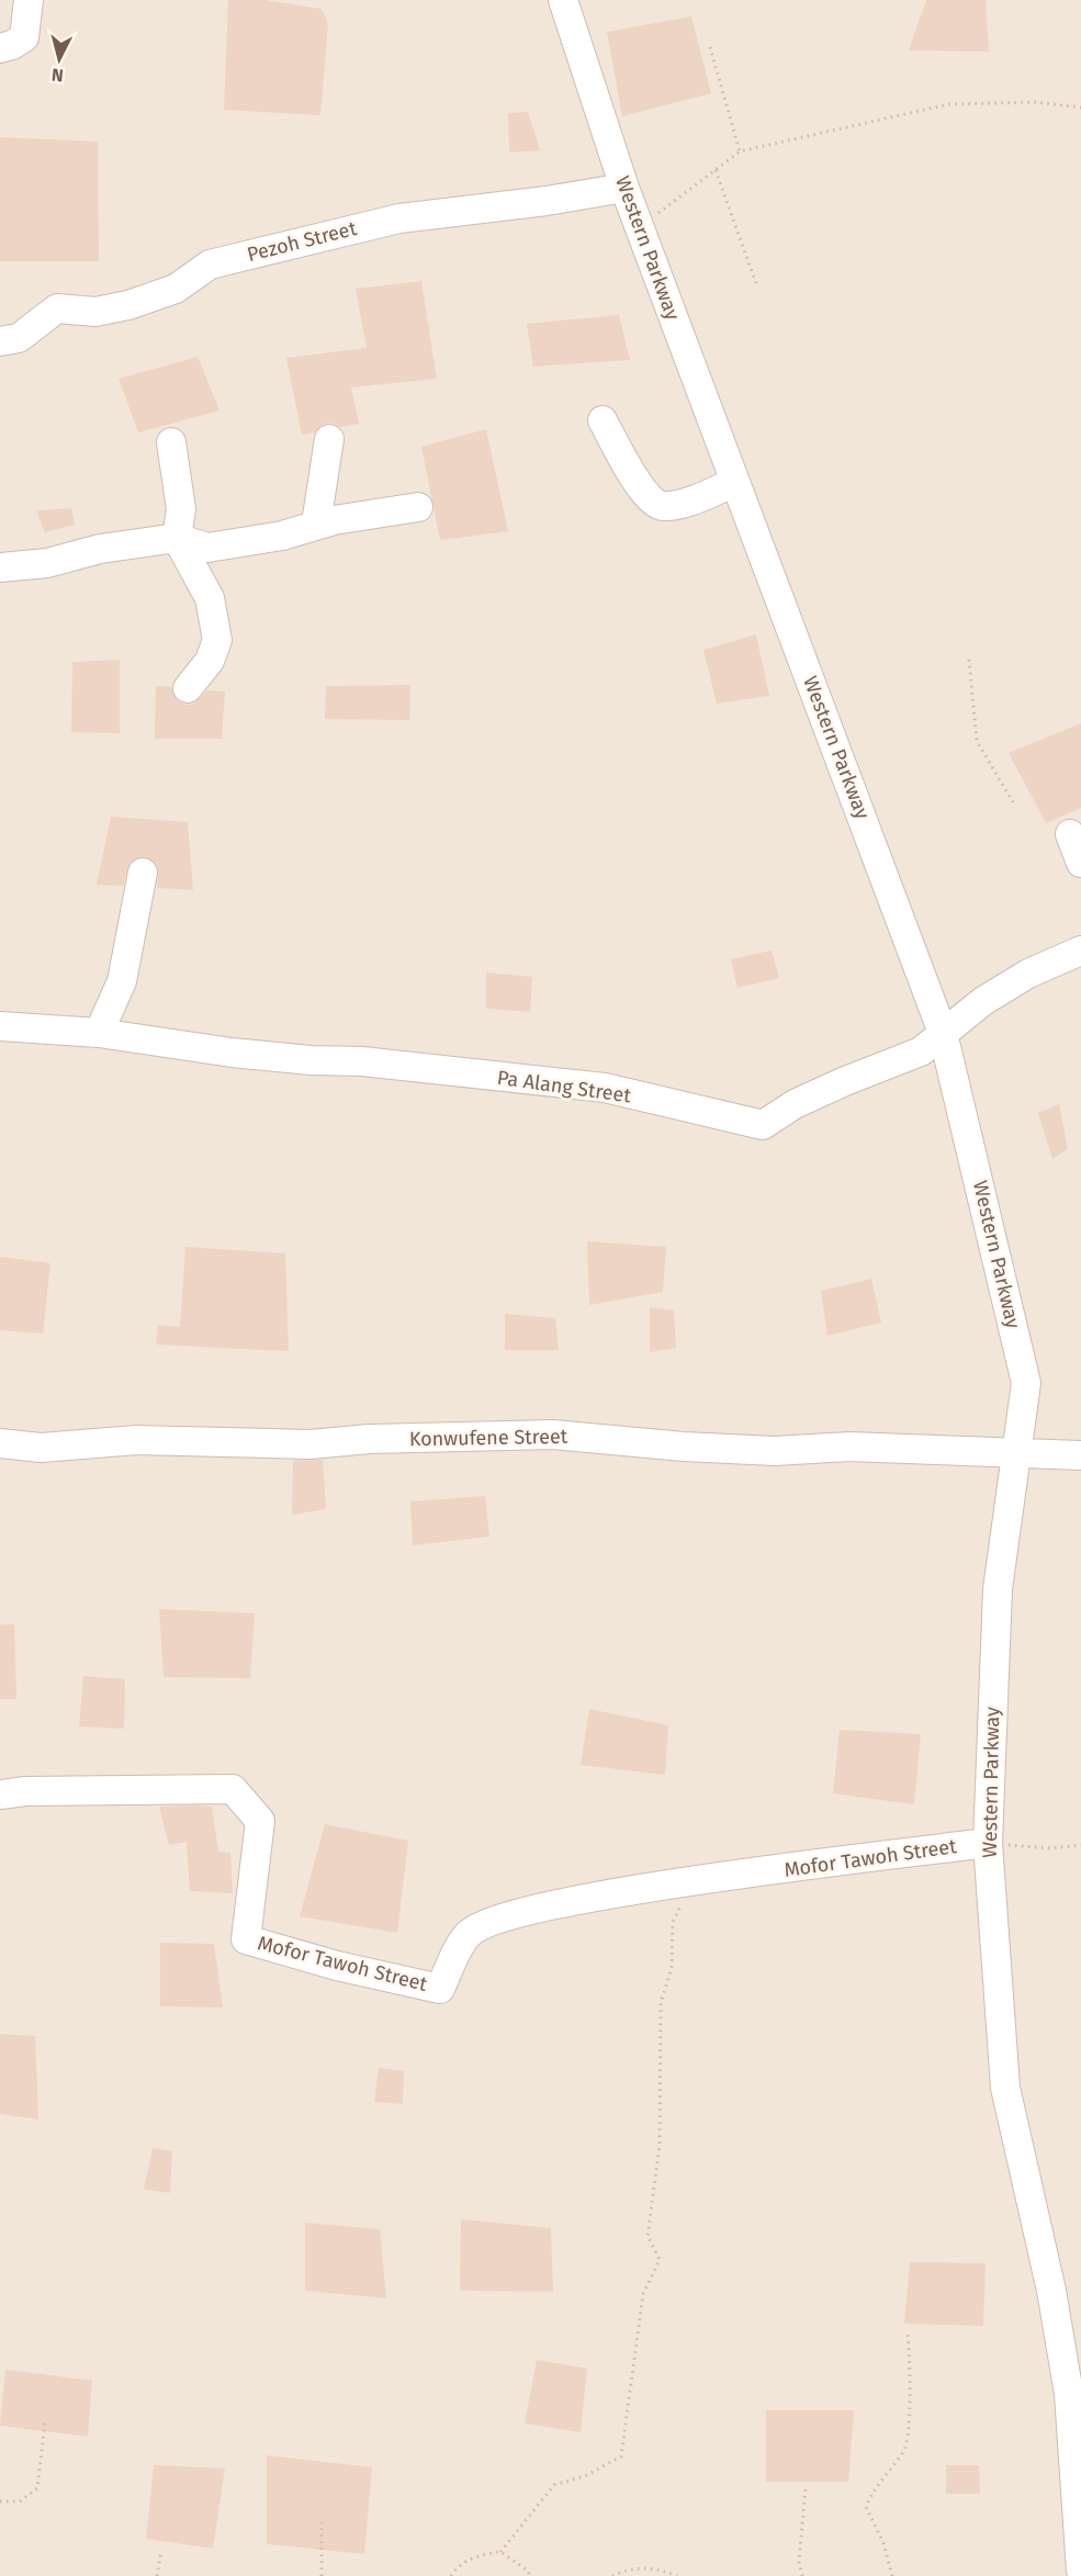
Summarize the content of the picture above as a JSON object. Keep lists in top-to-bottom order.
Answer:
{
  "streets": {
    "street": [
      "Pezoh Street",
      "Western Parkway",
      "Pa Alang Street",
      "Konwufene Street",
      "Mofor Tawoh Street"
    ]
  },
  "crossings": [
    ["Pezoh Street", "Western Parkway"],
    ["Western Parkway", "Pa Alang Street"],
    ["Western Parkway", "Konwufene Street"],
    ["Western Parkway", "Mofor Tawoh Street"]
  ],
  "north": "bottom"
}
